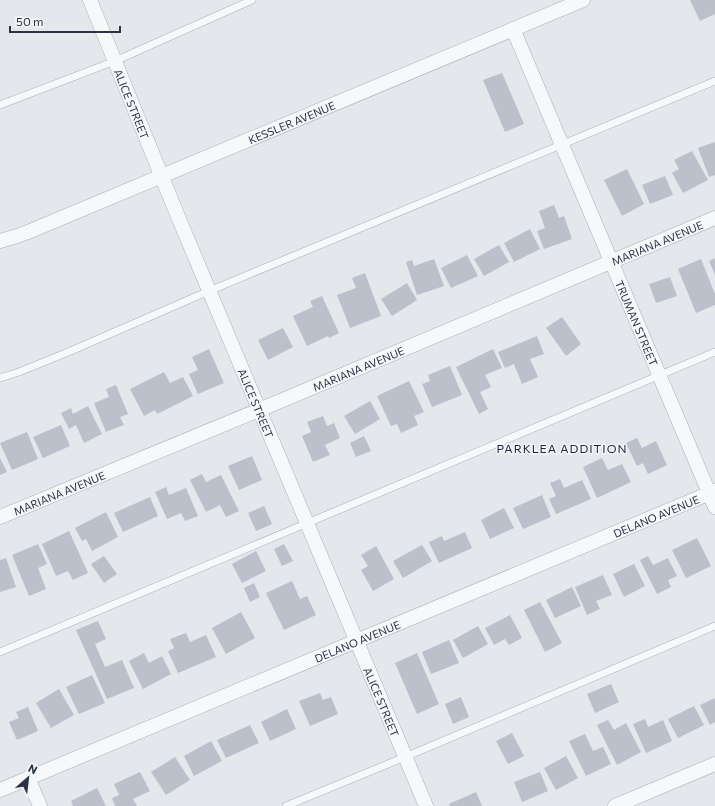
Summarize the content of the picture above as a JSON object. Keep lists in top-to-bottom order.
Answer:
{
  "streets": {
    "street": [
      "ALICE STREET",
      "KESSLER AVENUE",
      "MARIANA AVENUE",
      "TRUMAN STREET",
      "DELANO AVENUE"
    ]
  },
  "crossings": [
    ["ALICE STREET", "KESSLER AVENUE"],
    ["ALICE STREET", "MARIANA AVENUE"],
    ["ALICE STREET", "DELANO AVENUE"],
    ["KESSLER AVENUE", "TRUMAN STREET"],
    ["MARIANA AVENUE", "TRUMAN STREET"],
    ["TRUMAN STREET", "DELANO AVENUE"]
  ],
  "districts": ["PARKLEA ADDITION"],
  "scale_bar": "50 m",
  "north": "top right"
}
